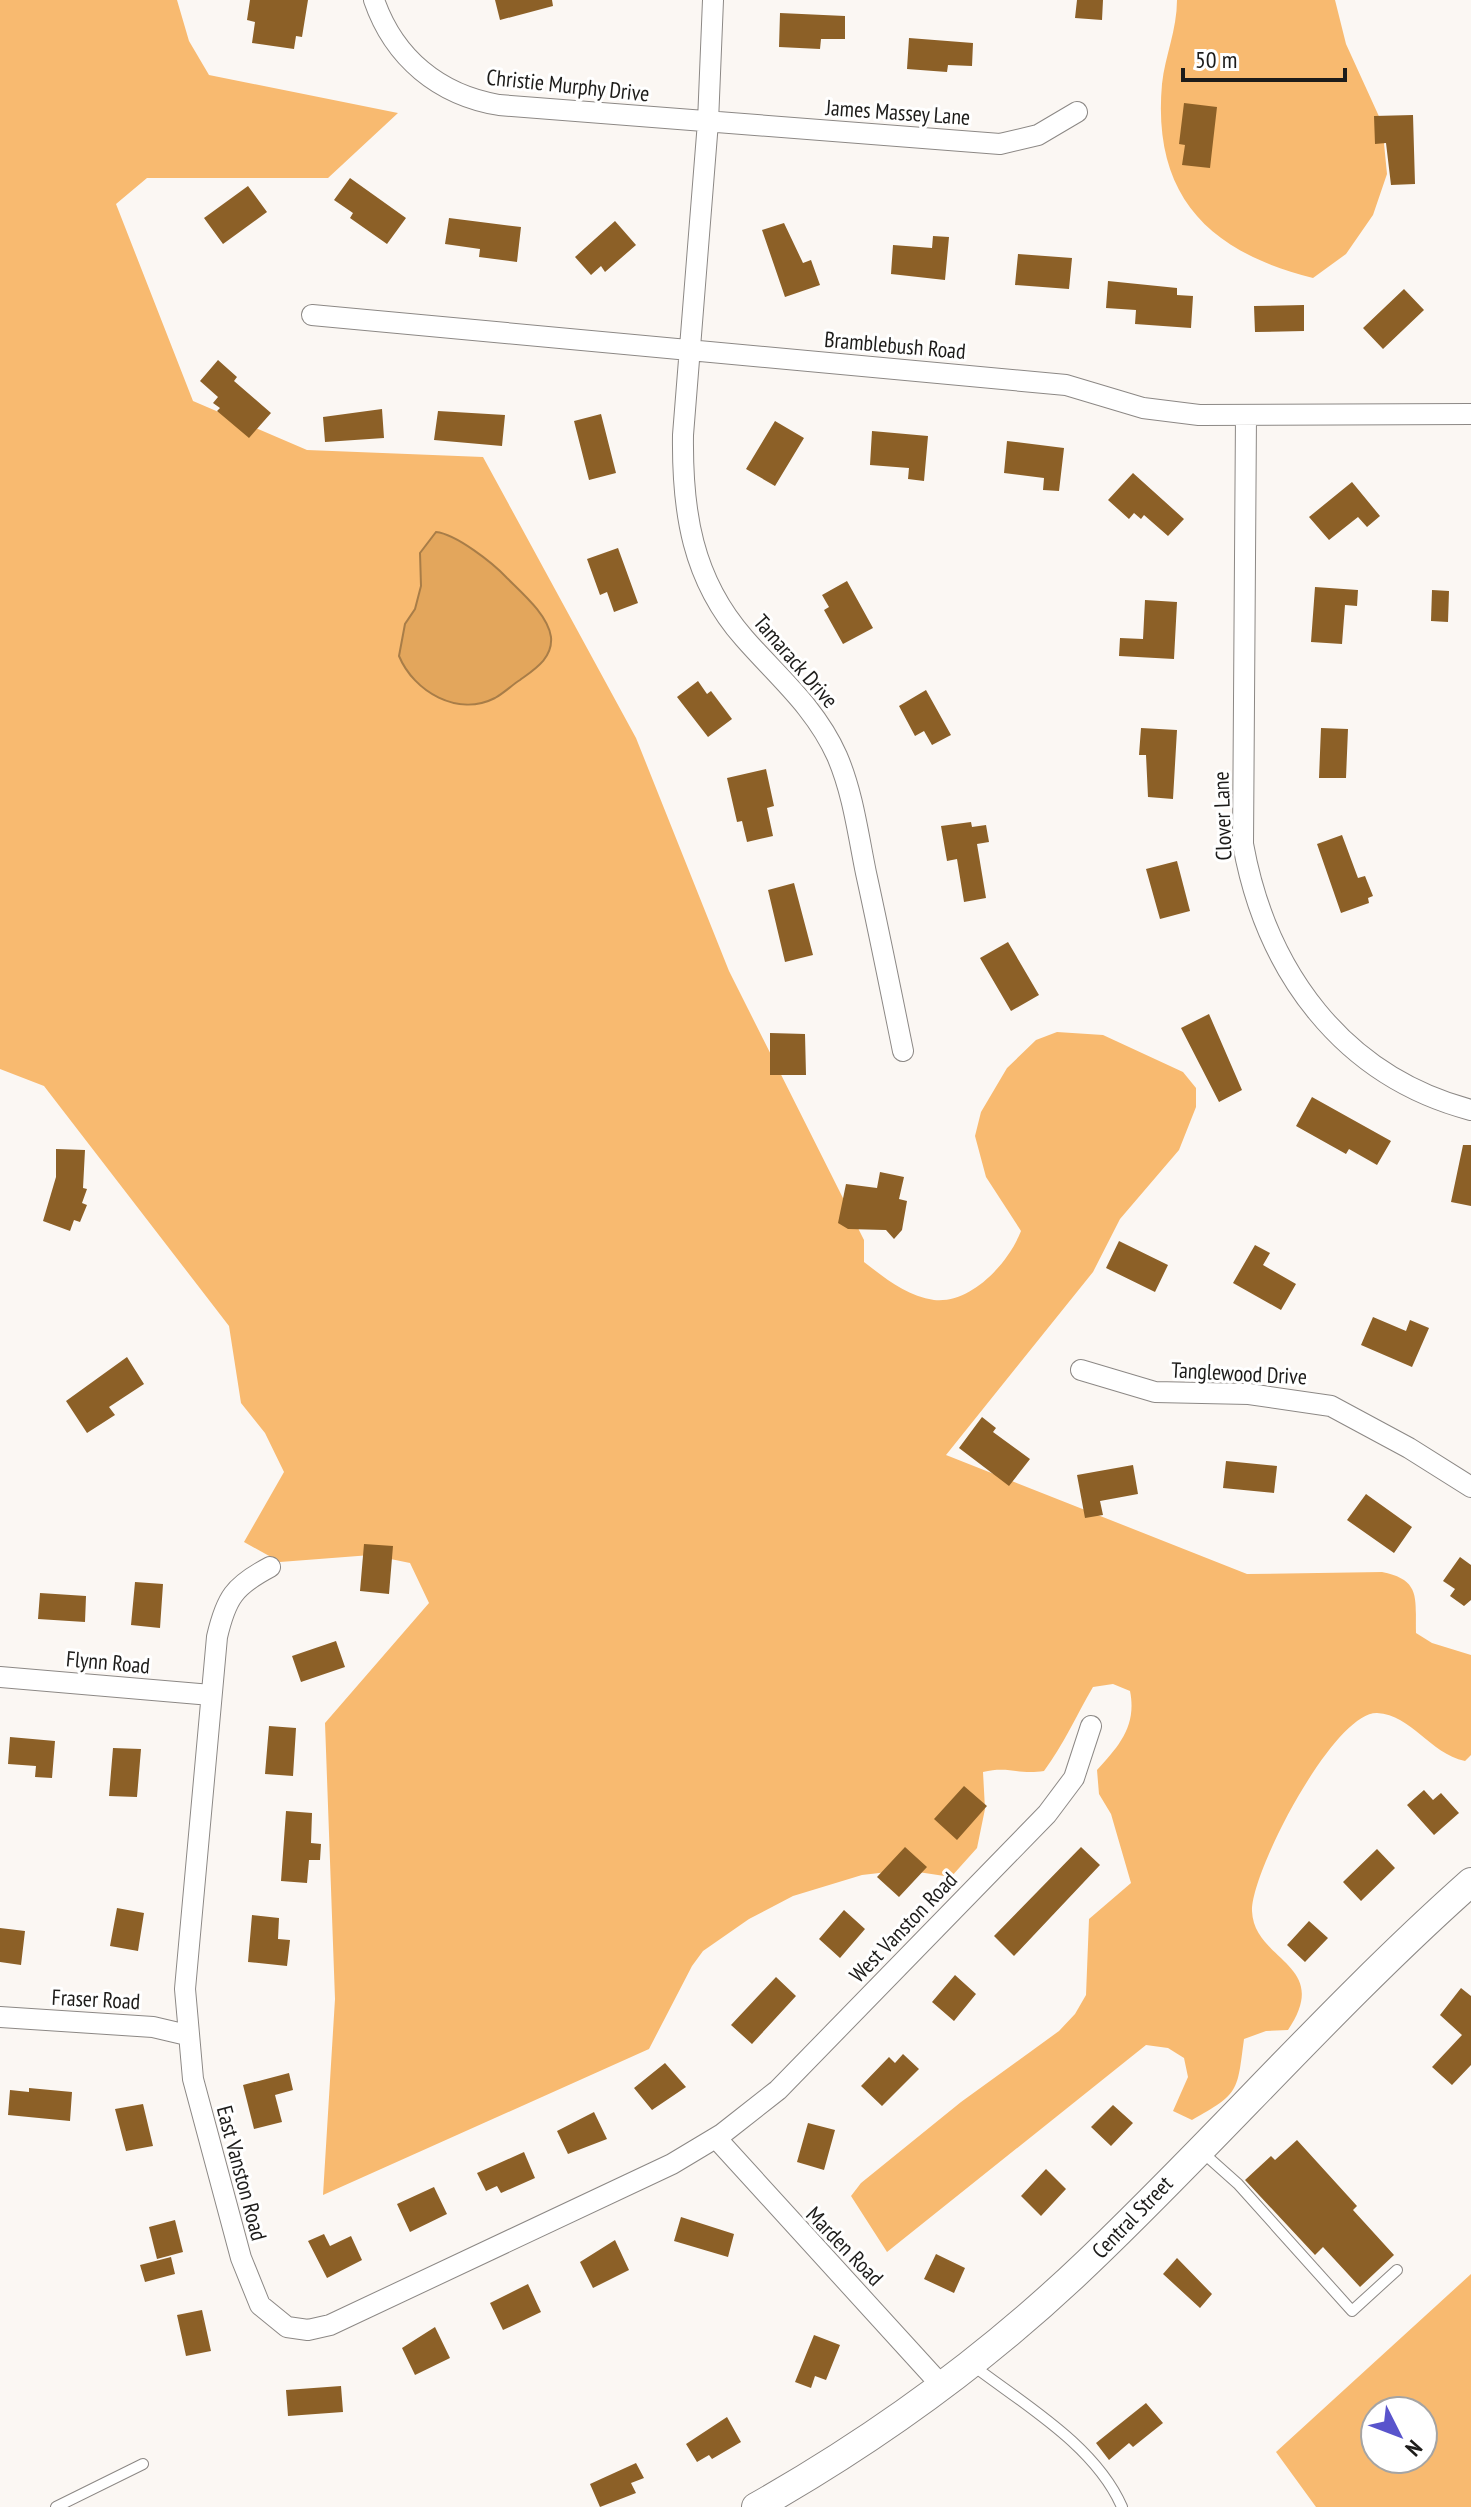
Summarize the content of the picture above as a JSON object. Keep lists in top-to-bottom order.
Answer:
{
  "streets": {
    "main road": ["Central Street"],
    "street": [
      "Christie Murphy Drive",
      "James Massey Lane",
      "Bramblebush Road",
      "Tamarack Drive",
      "Clover Lane",
      "Tanglewood Drive",
      "Flynn Road",
      "West Vanston Road",
      "Fraser Road",
      "East Vanston Road",
      "Marden Road"
    ]
  },
  "crossings": [
    ["Christie Murphy Drive", "James Massey Lane"],
    ["Bramblebush Road", "Tamarack Drive"],
    ["Bramblebush Road", "Clover Lane"],
    ["Flynn Road", "East Vanston Road"],
    ["West Vanston Road", "East Vanston Road"],
    ["West Vanston Road", "Marden Road"],
    ["Fraser Road", "East Vanston Road"],
    ["East Vanston Road", "Marden Road"],
    ["Central Street", "Marden Road"]
  ],
  "scale_bar": "50 m",
  "north": "bottom right"
}
